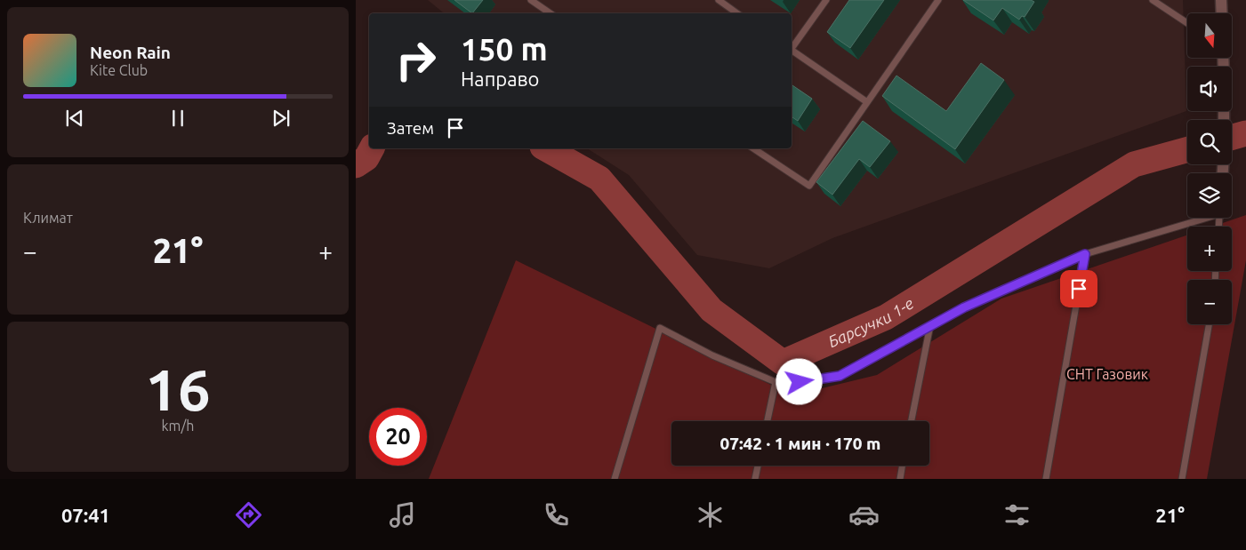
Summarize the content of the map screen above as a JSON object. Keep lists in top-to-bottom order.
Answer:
{
  "water": ["Барсучки 1-е"],
  "parks": ["СНТ Газовик"],
  "north": "bottom",
  "page": {
    "map_buttons": ["+", "−"],
    "turn": ["150 m", "Направо"],
    "song": ["Neon Rain", "Kite Club"],
    "then": "Затем",
    "tile": [
      "Климат",
      ["16", "km/h"]
    ],
    "heat": ["−", "21°", "+"],
    "limit": "20",
    "trip": "07:42 · 1 мин · 170 m",
    "tabs": ["07:41", "21°"]
  }
}
